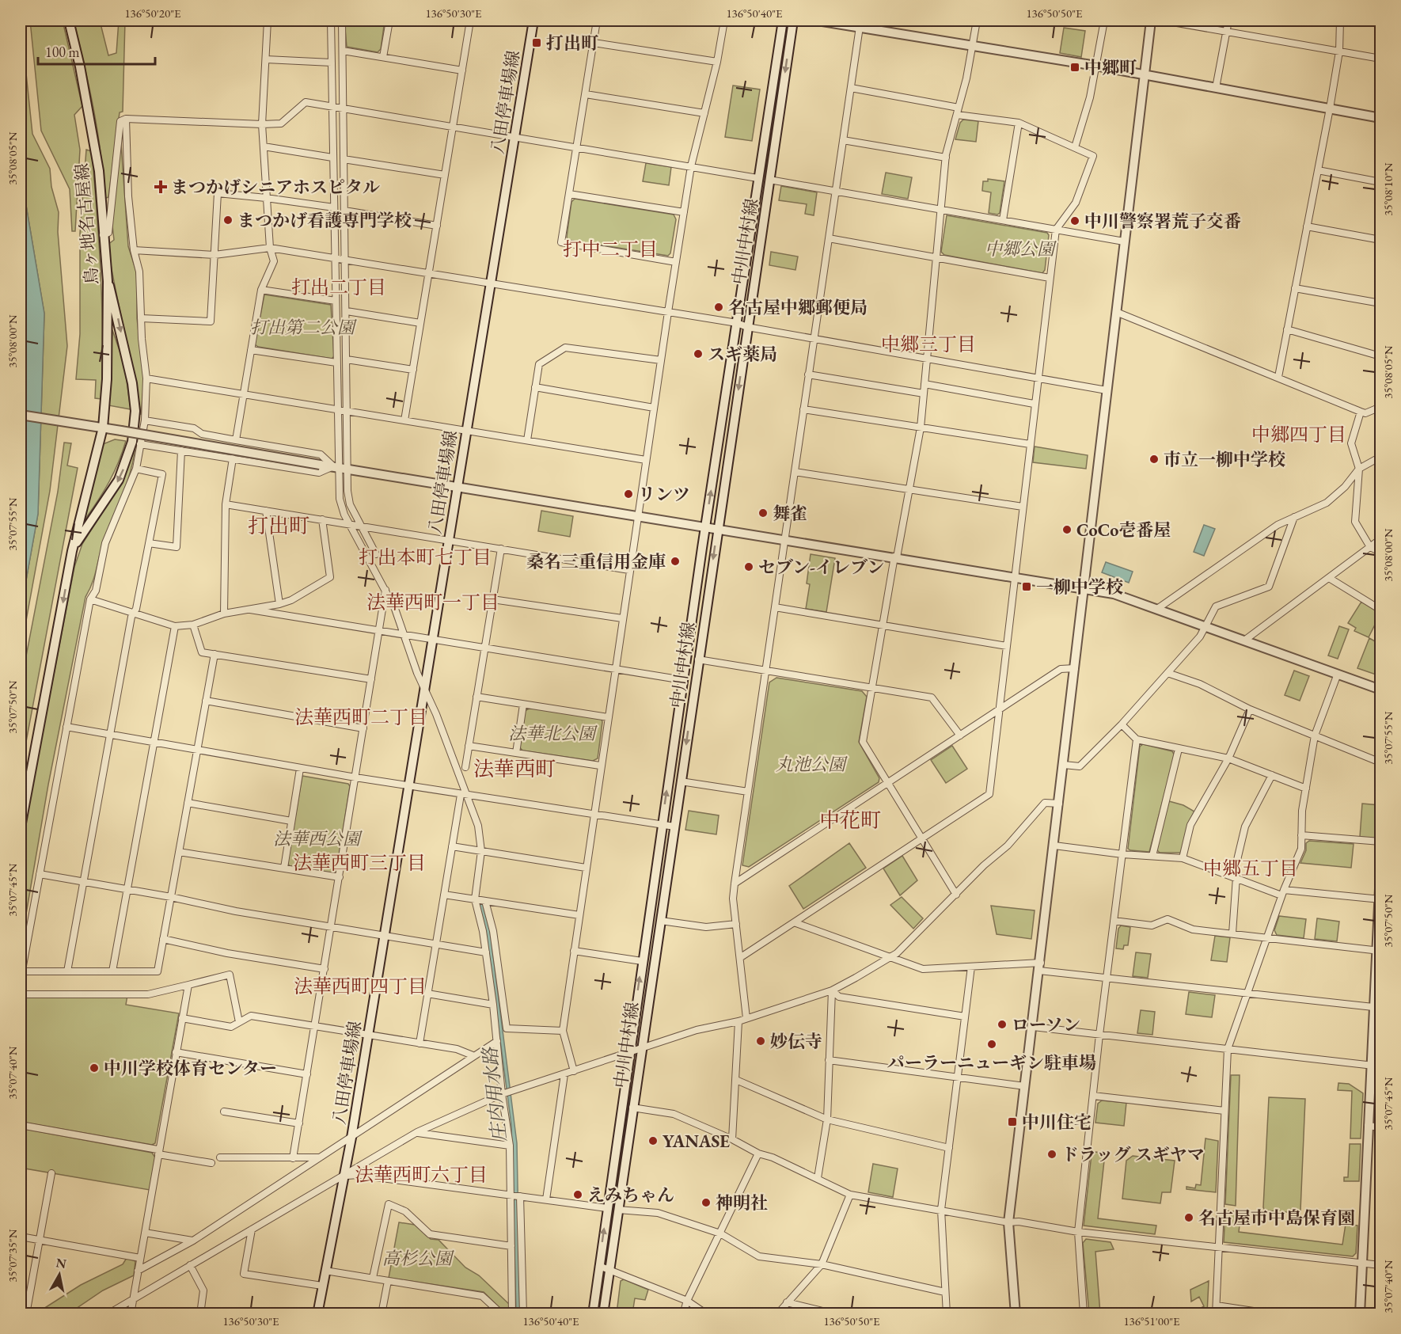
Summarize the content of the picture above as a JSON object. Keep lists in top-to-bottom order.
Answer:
{
  "streets": {
    "main road": ["八田停車場線", "鳥ヶ地名古屋線", "中川中村線"]
  },
  "districts": [
    "打中二丁目",
    "打出二丁目",
    "中郷三丁目",
    "中郷四丁目",
    "打出町",
    "打出本町七丁目",
    "法華西町一丁目",
    "法華西町二丁目",
    "法華西町",
    "中花町",
    "法華西町三丁目",
    "中郷五丁目",
    "法華西町四丁目",
    "法華西町六丁目"
  ],
  "water": ["庄内用水路"],
  "parks": [
    "中郷公園",
    "打出第二公園",
    "法華北公園",
    "丸池公園",
    "法華西公園",
    "高杉公園"
  ],
  "places": {
    "transit": [
      "打出町",
      "中郷町",
      "一柳中学校",
      "中川住宅"
    ],
    "health": ["まつかげシニアホスピタル"],
    "other": [
      "まつかげ看護専門学校",
      "中川警察署荒子交番",
      "名古屋中郷郵便局",
      "スギ薬局",
      "市立一柳中学校",
      "リンツ",
      "舞雀",
      "CoCo壱番屋",
      "桑名三重信用金庫",
      "セブン-イレブン",
      "ローソン",
      "妙伝寺",
      "パーラーニューギン駐車場",
      "中川学校体育センター",
      "YANASE",
      "ドラッグ スギヤマ",
      "えみちゃん",
      "神明社",
      "名古屋市中島保育園"
    ]
  },
  "scale_bar": "100 m",
  "north": "top",
  "coordinates": [
    "136°50'20\"E",
    "136°50'30\"E",
    "136°50'40\"E",
    "136°50'50\"E",
    "35°08'05\"N",
    "35°08'10\"N",
    "35°08'00\"N",
    "35°07'55\"N",
    "35°07'50\"N",
    "35°07'45\"N",
    "35°07'40\"N",
    "35°07'35\"N",
    "136°51'00\"E"
  ]
}
